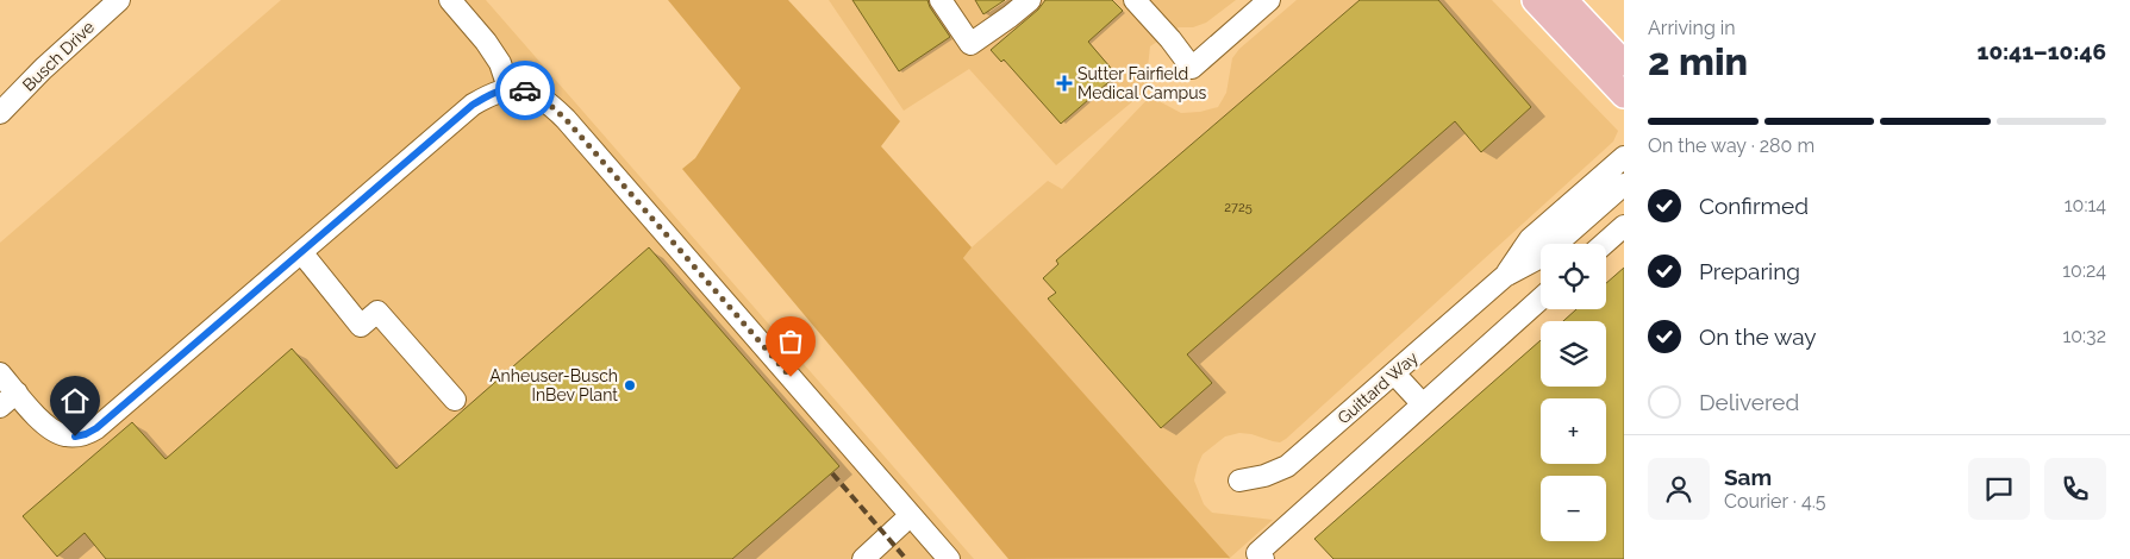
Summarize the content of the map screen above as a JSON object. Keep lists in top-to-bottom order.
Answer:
{
  "streets": {
    "street": ["Busch Drive", "Guittard Way"]
  },
  "places": {
    "health": ["Sutter Fairfield Medical Campus"],
    "other": ["Anheuser-Busch InBev Plant"]
  },
  "house_numbers": ["2725"],
  "page": {
    "heading": ["2 min", "Arriving in", "10:41–10:46"],
    "panel": ["Sam", "Courier · 4.5"],
    "bar": "On the way · 280 m",
    "list": [
      ["Confirmed", "10:14"],
      ["Preparing", "10:24"],
      ["On the way", "10:32"],
      "Delivered"
    ],
    "map_buttons": ["+", "−"]
  }
}
